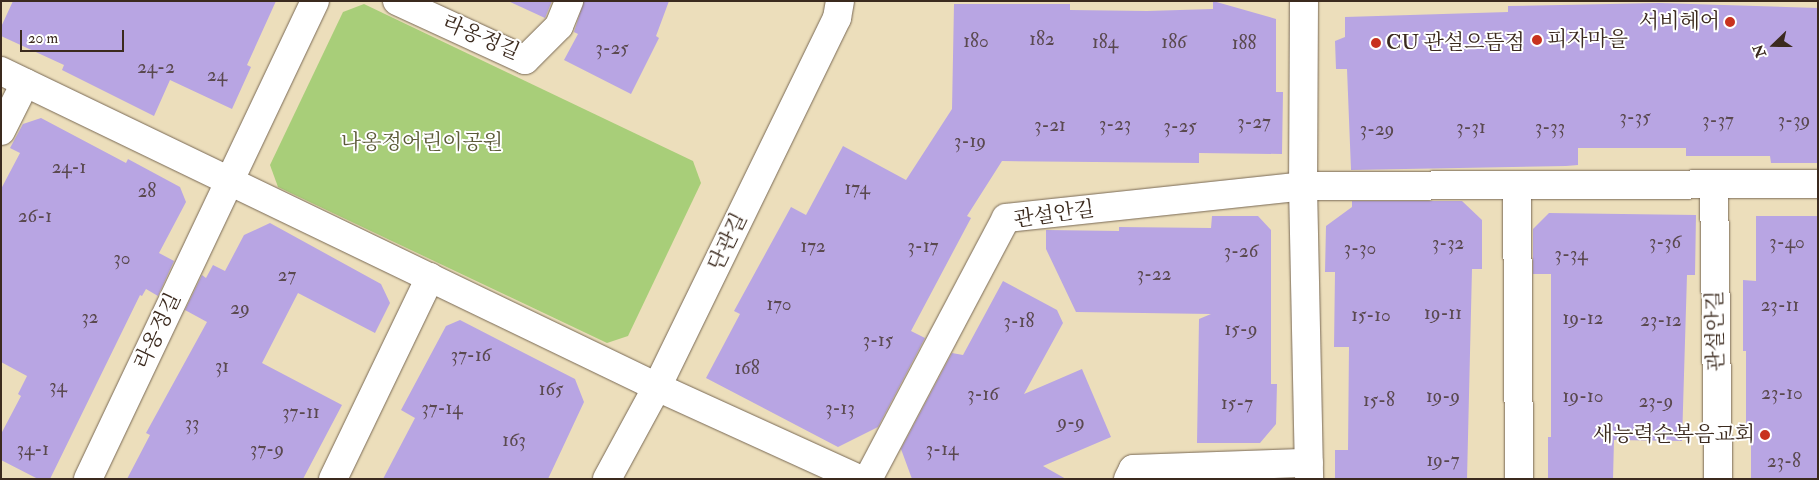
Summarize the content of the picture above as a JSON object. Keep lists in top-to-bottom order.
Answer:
{
  "streets": {
    "street": ["라옹정길", "관설안길", "단관길"]
  },
  "parks": ["나옹정어린이공원"],
  "places": [
    "서비헤어",
    "피자마을",
    "CU 관설으뜸점",
    "새능력순복음교회"
  ],
  "house_numbers": [
    "182",
    "180",
    "184",
    "186",
    "188",
    "3-25",
    "24-2",
    "24",
    "3-35",
    "3-37",
    "3-39",
    "3-27",
    "3-23",
    "3-21",
    "3-25",
    "3-31",
    "3-33",
    "3-29",
    "3-19",
    "24-1",
    "174",
    "28",
    "26-1",
    "3-36",
    "3-40",
    "3-32",
    "172",
    "3-17",
    "3-30",
    "3-26",
    "3-34",
    "30",
    "3-22",
    "27",
    "170",
    "23-11",
    "29",
    "19-11",
    "15-10",
    "32",
    "19-12",
    "23-12",
    "3-18",
    "15-9",
    "3-15",
    "37-16",
    "31",
    "168",
    "34",
    "165",
    "23-10",
    "3-16",
    "19-9",
    "19-10",
    "15-8",
    "23-9",
    "15-7",
    "37-14",
    "3-13",
    "37-11",
    "9-9",
    "33",
    "163",
    "34-1",
    "37-9",
    "3-14",
    "19-7",
    "23-8"
  ],
  "scale_bar": "20 m",
  "north": "left"
}
